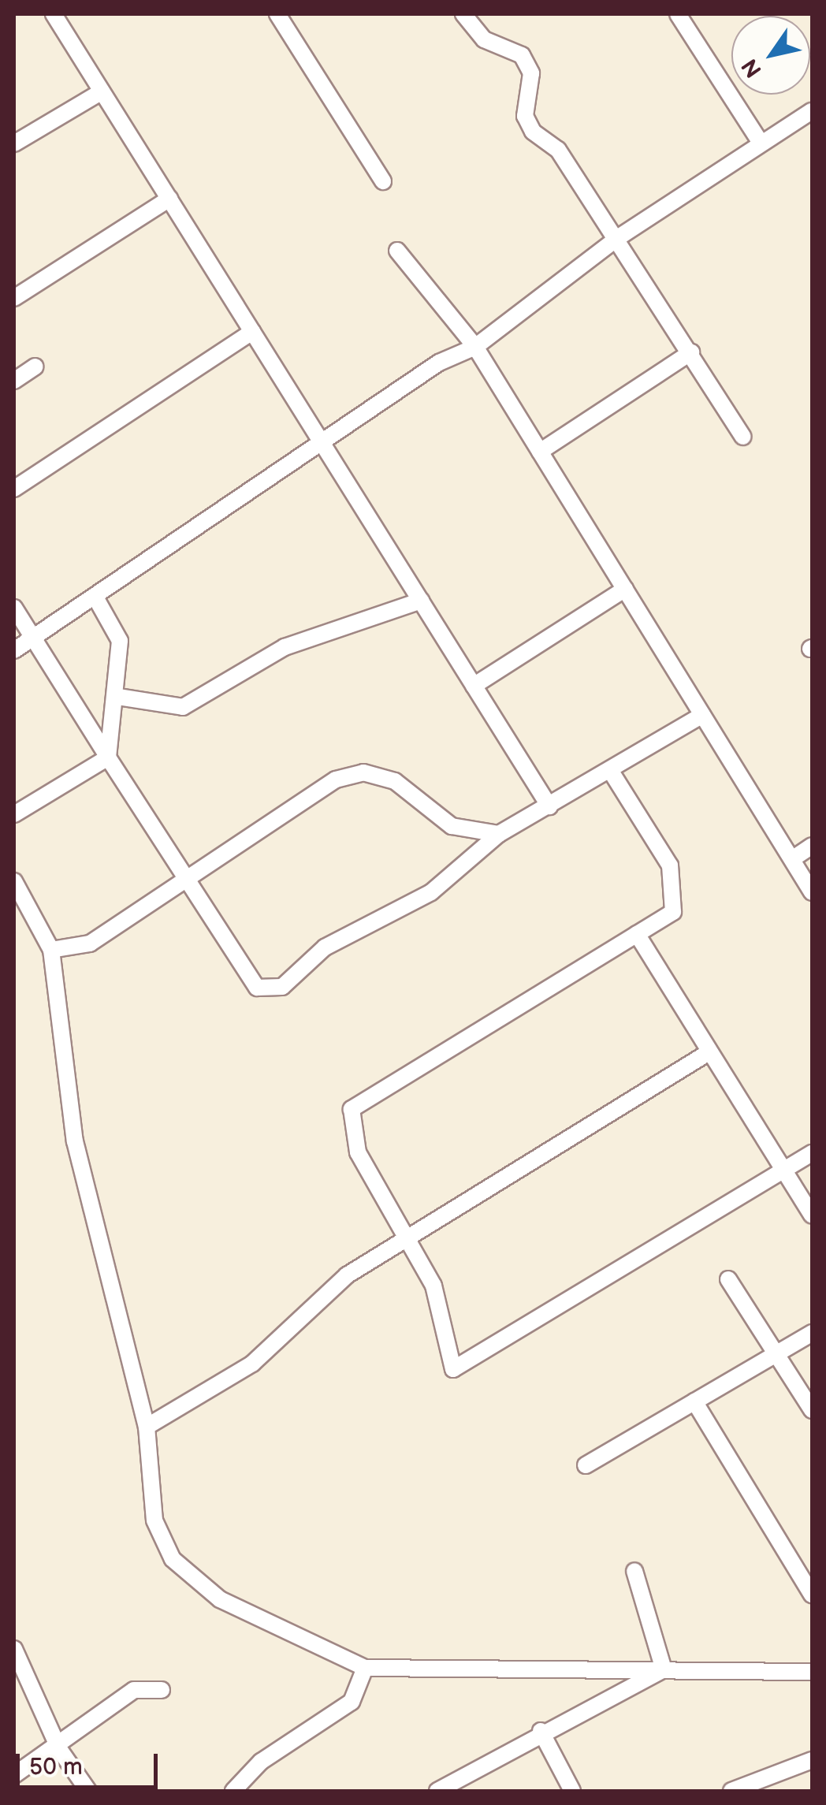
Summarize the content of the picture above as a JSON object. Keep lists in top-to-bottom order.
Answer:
{
  "scale_bar": "50 m",
  "north": "bottom left"
}
